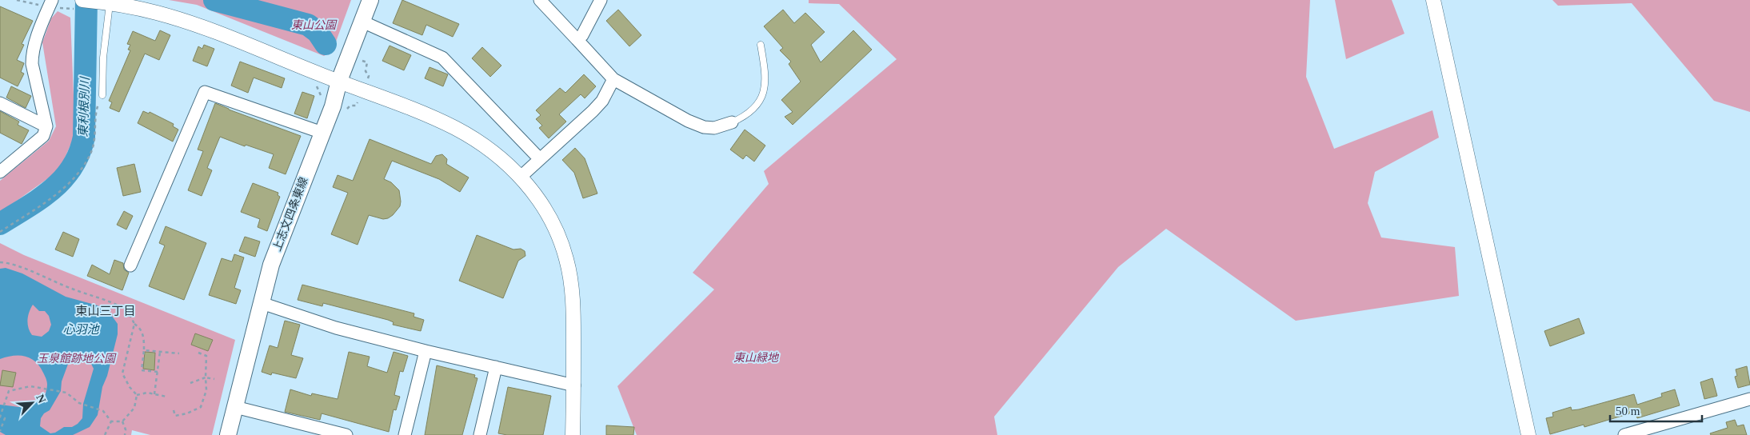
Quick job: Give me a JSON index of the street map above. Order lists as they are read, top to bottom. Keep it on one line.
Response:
{"streets":{"main road":["上志文四条東線"]},"districts":["東山三丁目"],"water":["東利根別川","心羽池"],"parks":["東山公園","東山緑地","玉泉館跡地公園"],"scale_bar":"50 m","north":"top right"}
